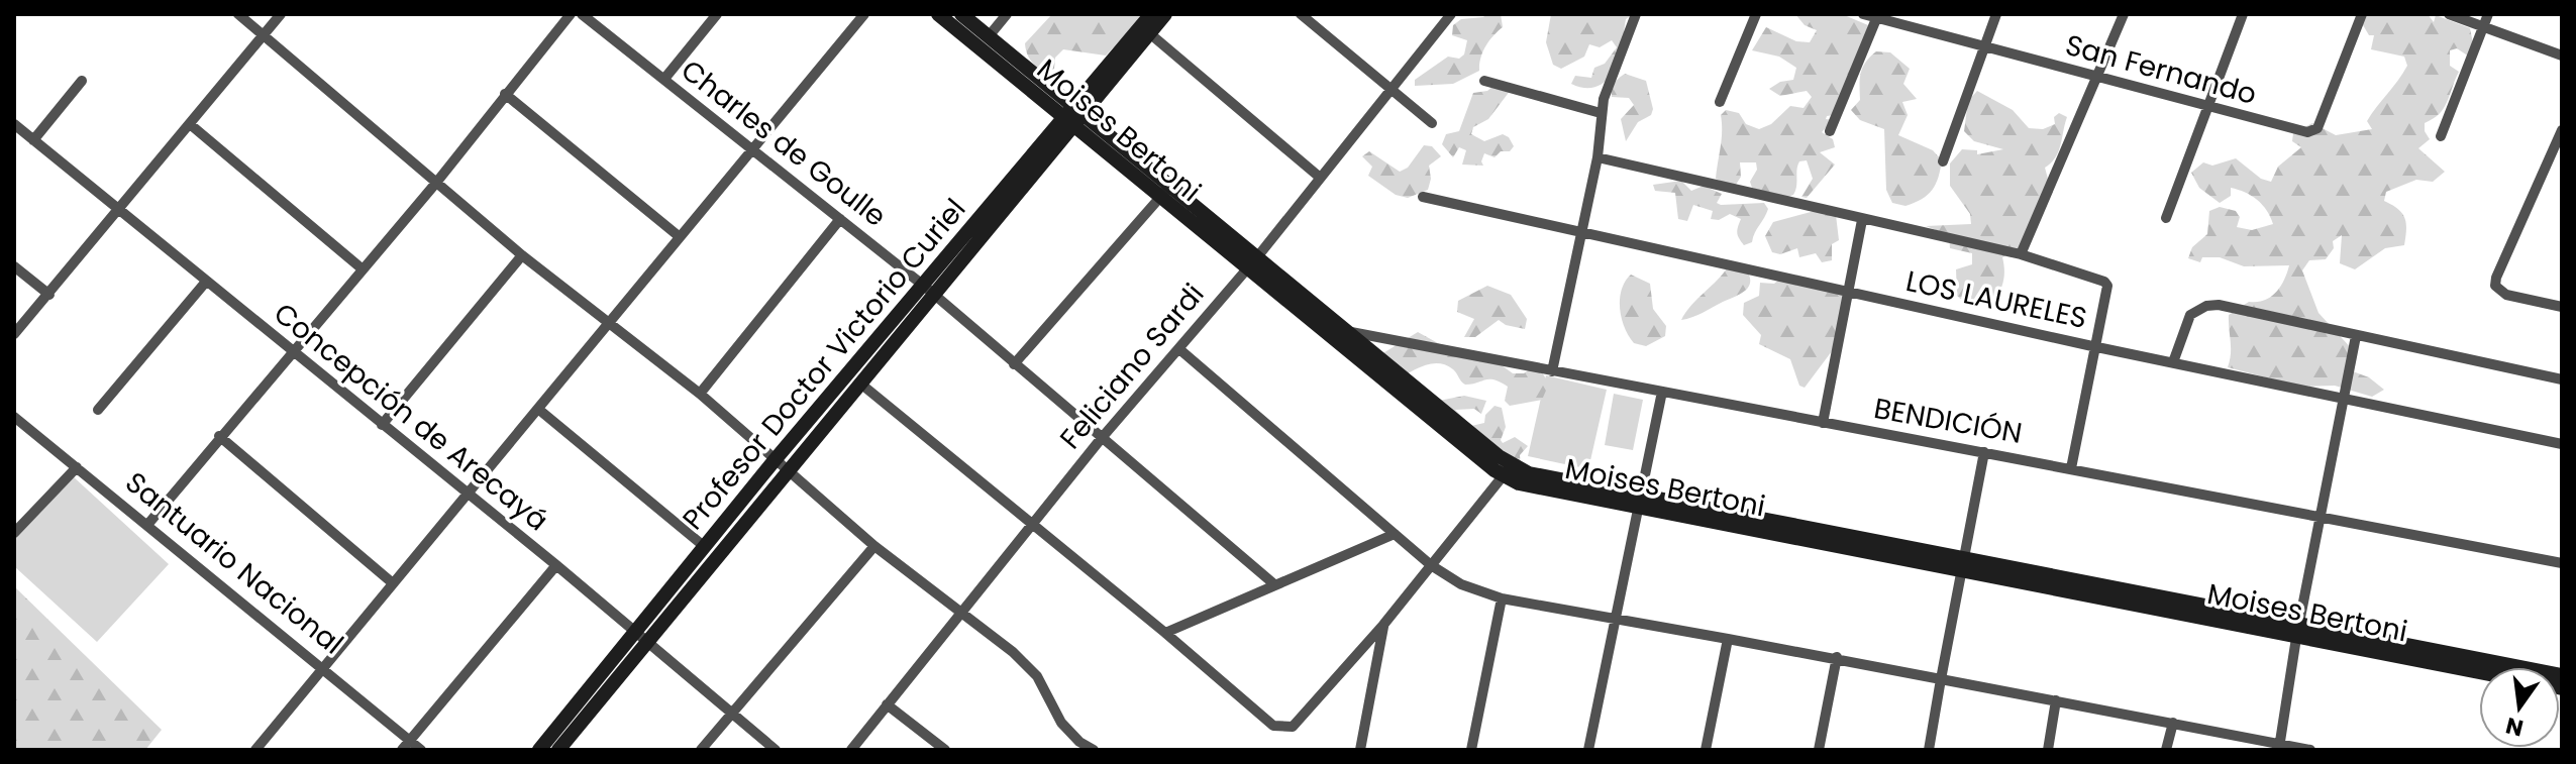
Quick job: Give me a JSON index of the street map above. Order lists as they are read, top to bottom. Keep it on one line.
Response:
{"streets":{"street":["San Fernando","Moises Bertoni","Charles de Goulle","LOS LAURELES","Profesor Doctor Victorio Curiel","Feliciano Sardi","Concepción de Arecayá","BENDICIÓN","Santuario Nacional"]},"crossings":[["Moises Bertoni","Profesor Doctor Victorio Curiel"],["Moises Bertoni","Feliciano Sardi"],["Moises Bertoni","BENDICIÓN"],["Charles de Goulle","Profesor Doctor Victorio Curiel"],["Charles de Goulle","Feliciano Sardi"],["Profesor Doctor Victorio Curiel","Concepción de Arecayá"]],"north":"bottom"}
